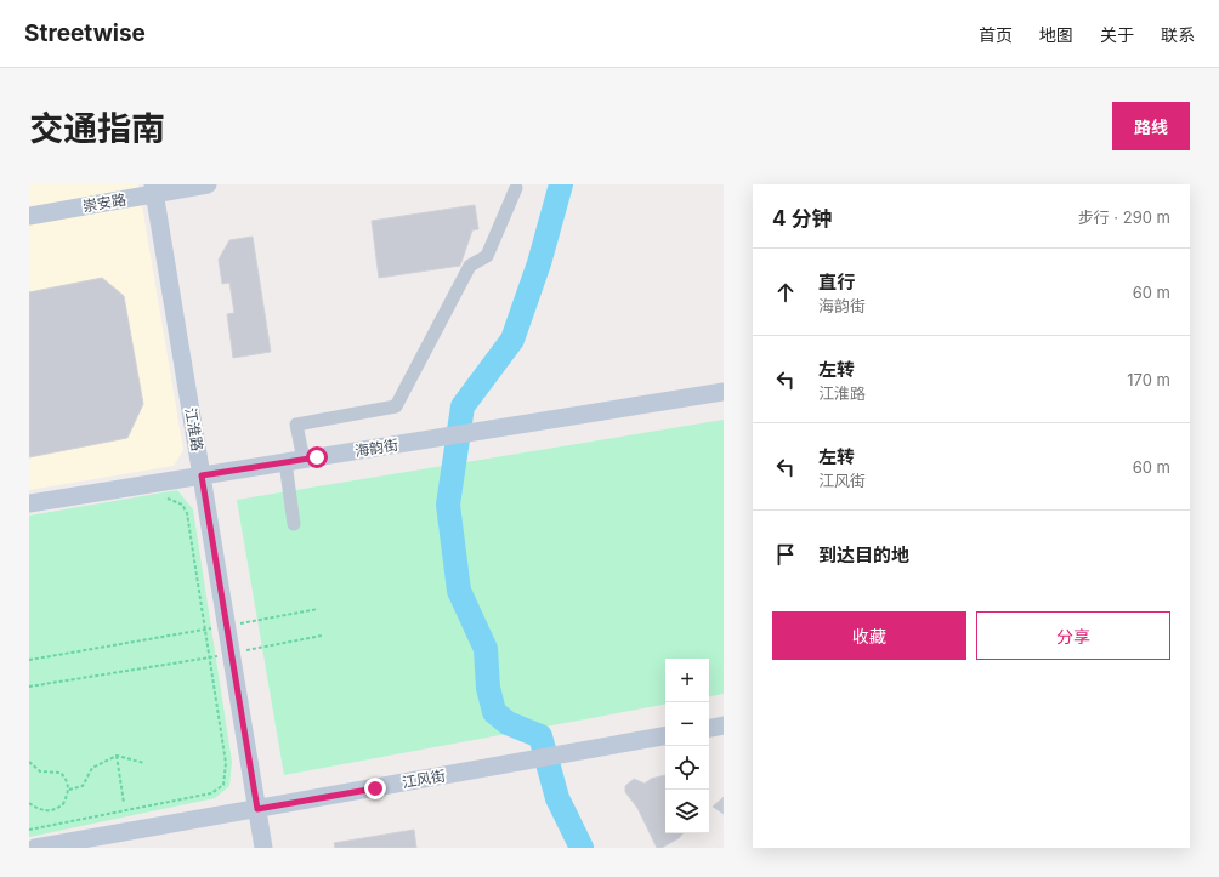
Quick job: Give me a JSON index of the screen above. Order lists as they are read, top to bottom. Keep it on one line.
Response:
{"streets":{"street":["崇安路","江淮路","海韵街","江风街"]},"crossings":[["崇安路","江淮路"],["江淮路","海韵街"],["江淮路","江风街"]],"page":{"header":"Streetwise","nav":["首页","地图","关于","联系"],"title":"交通指南","buttons":["路线",["收藏","分享"]],"heading":["4 分钟","步行 · 290 m"],"list":[["直行","海韵街","60 m"],["左转","江淮路","170 m"],["左转","江风街","60 m"],"到达目的地"],"map_buttons":["+","−"]}}
